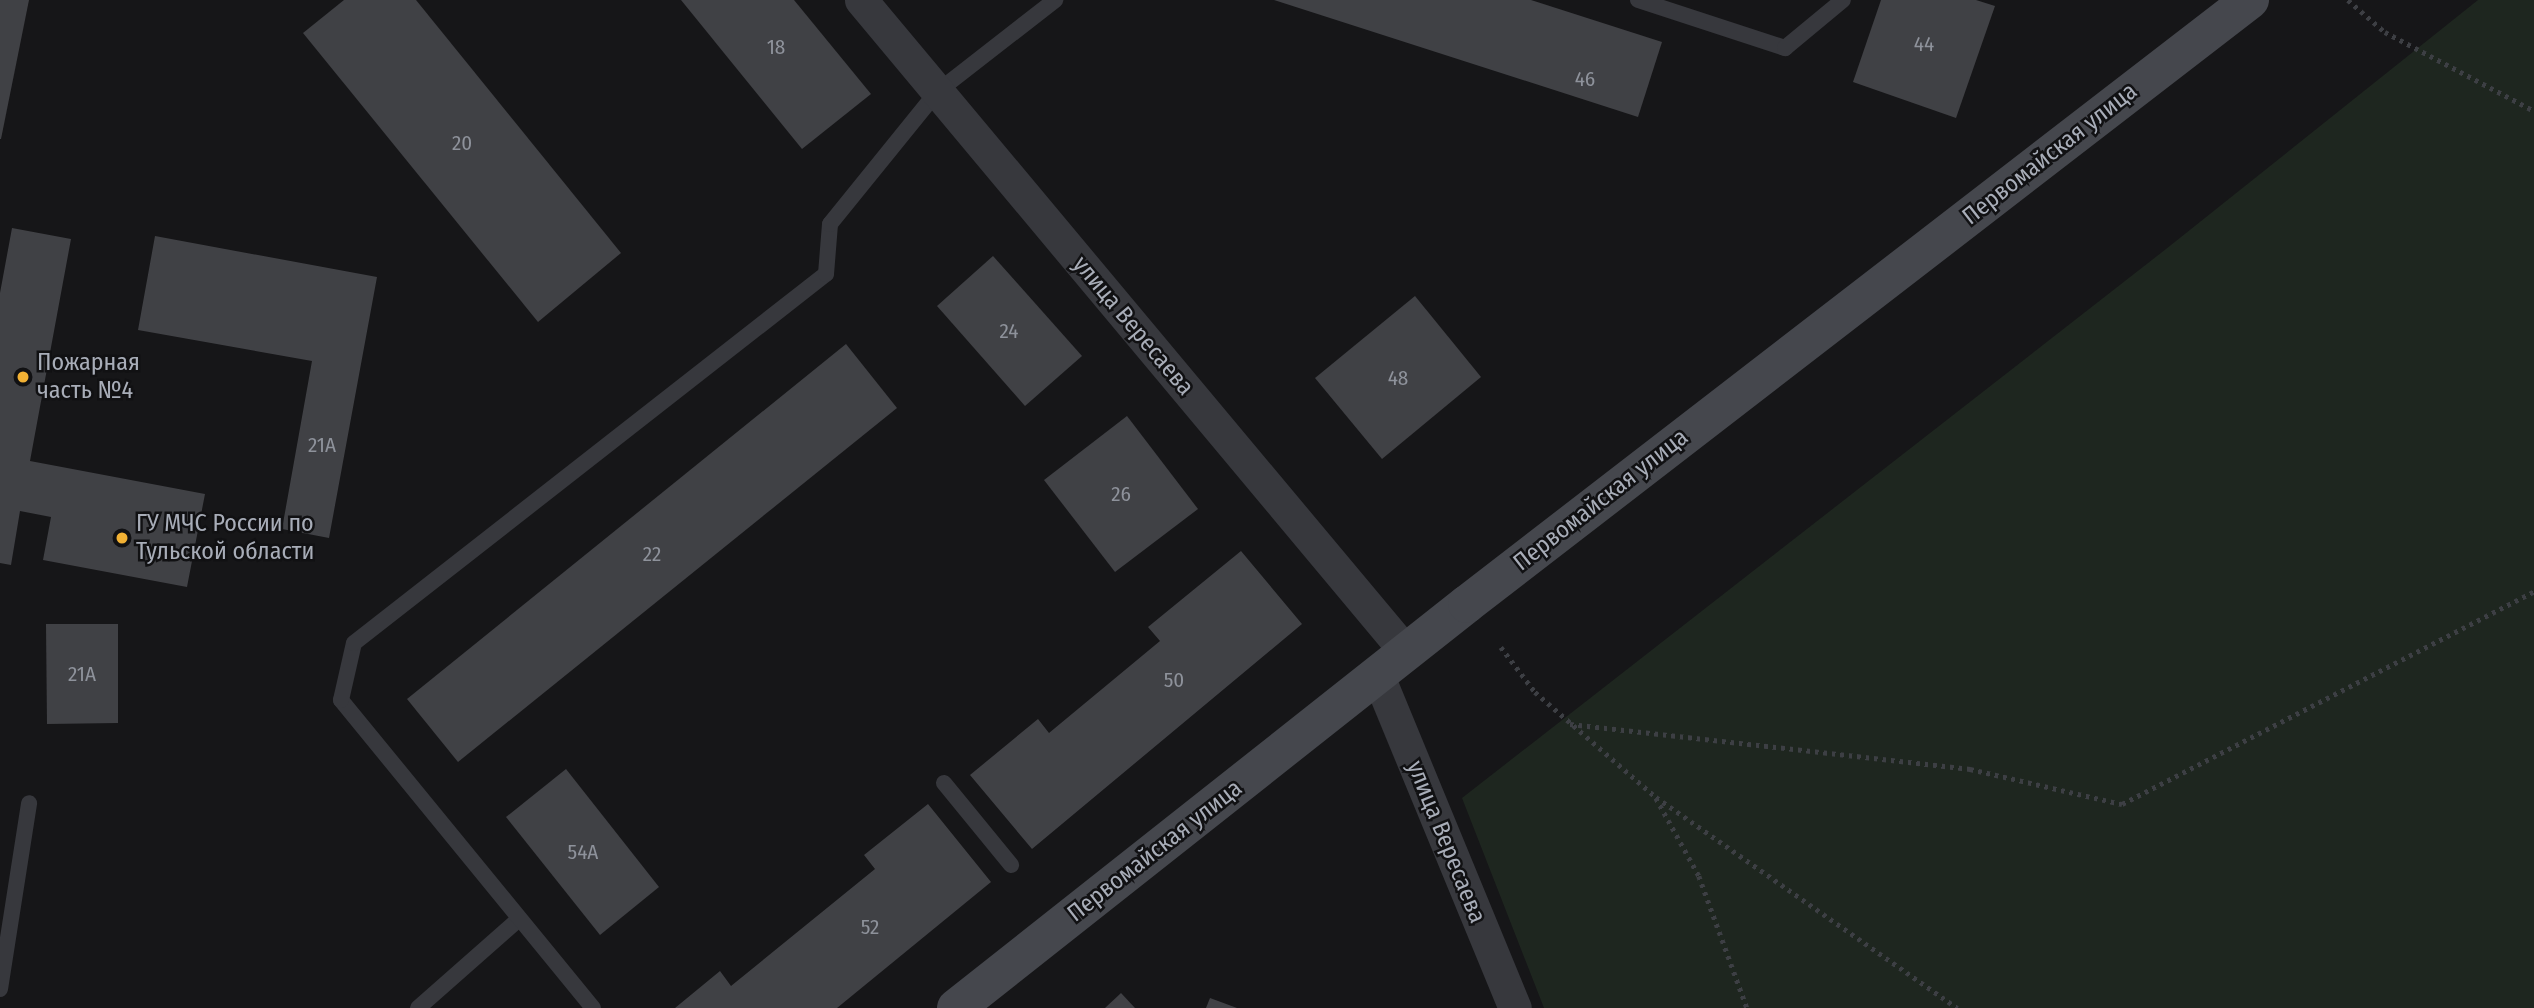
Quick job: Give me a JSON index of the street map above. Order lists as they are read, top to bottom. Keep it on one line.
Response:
{"streets":{"main road":["Первомайская улица"],"street":["улица Вересаева"]},"crossings":[["Первомайская улица","улица Вересаева"]],"places":["Пожарная часть №4","ГУ МЧС России по Тульской области"],"house_numbers":["44","18","46","20","24","48","21А","26","22","21А","50","54А","52"]}
